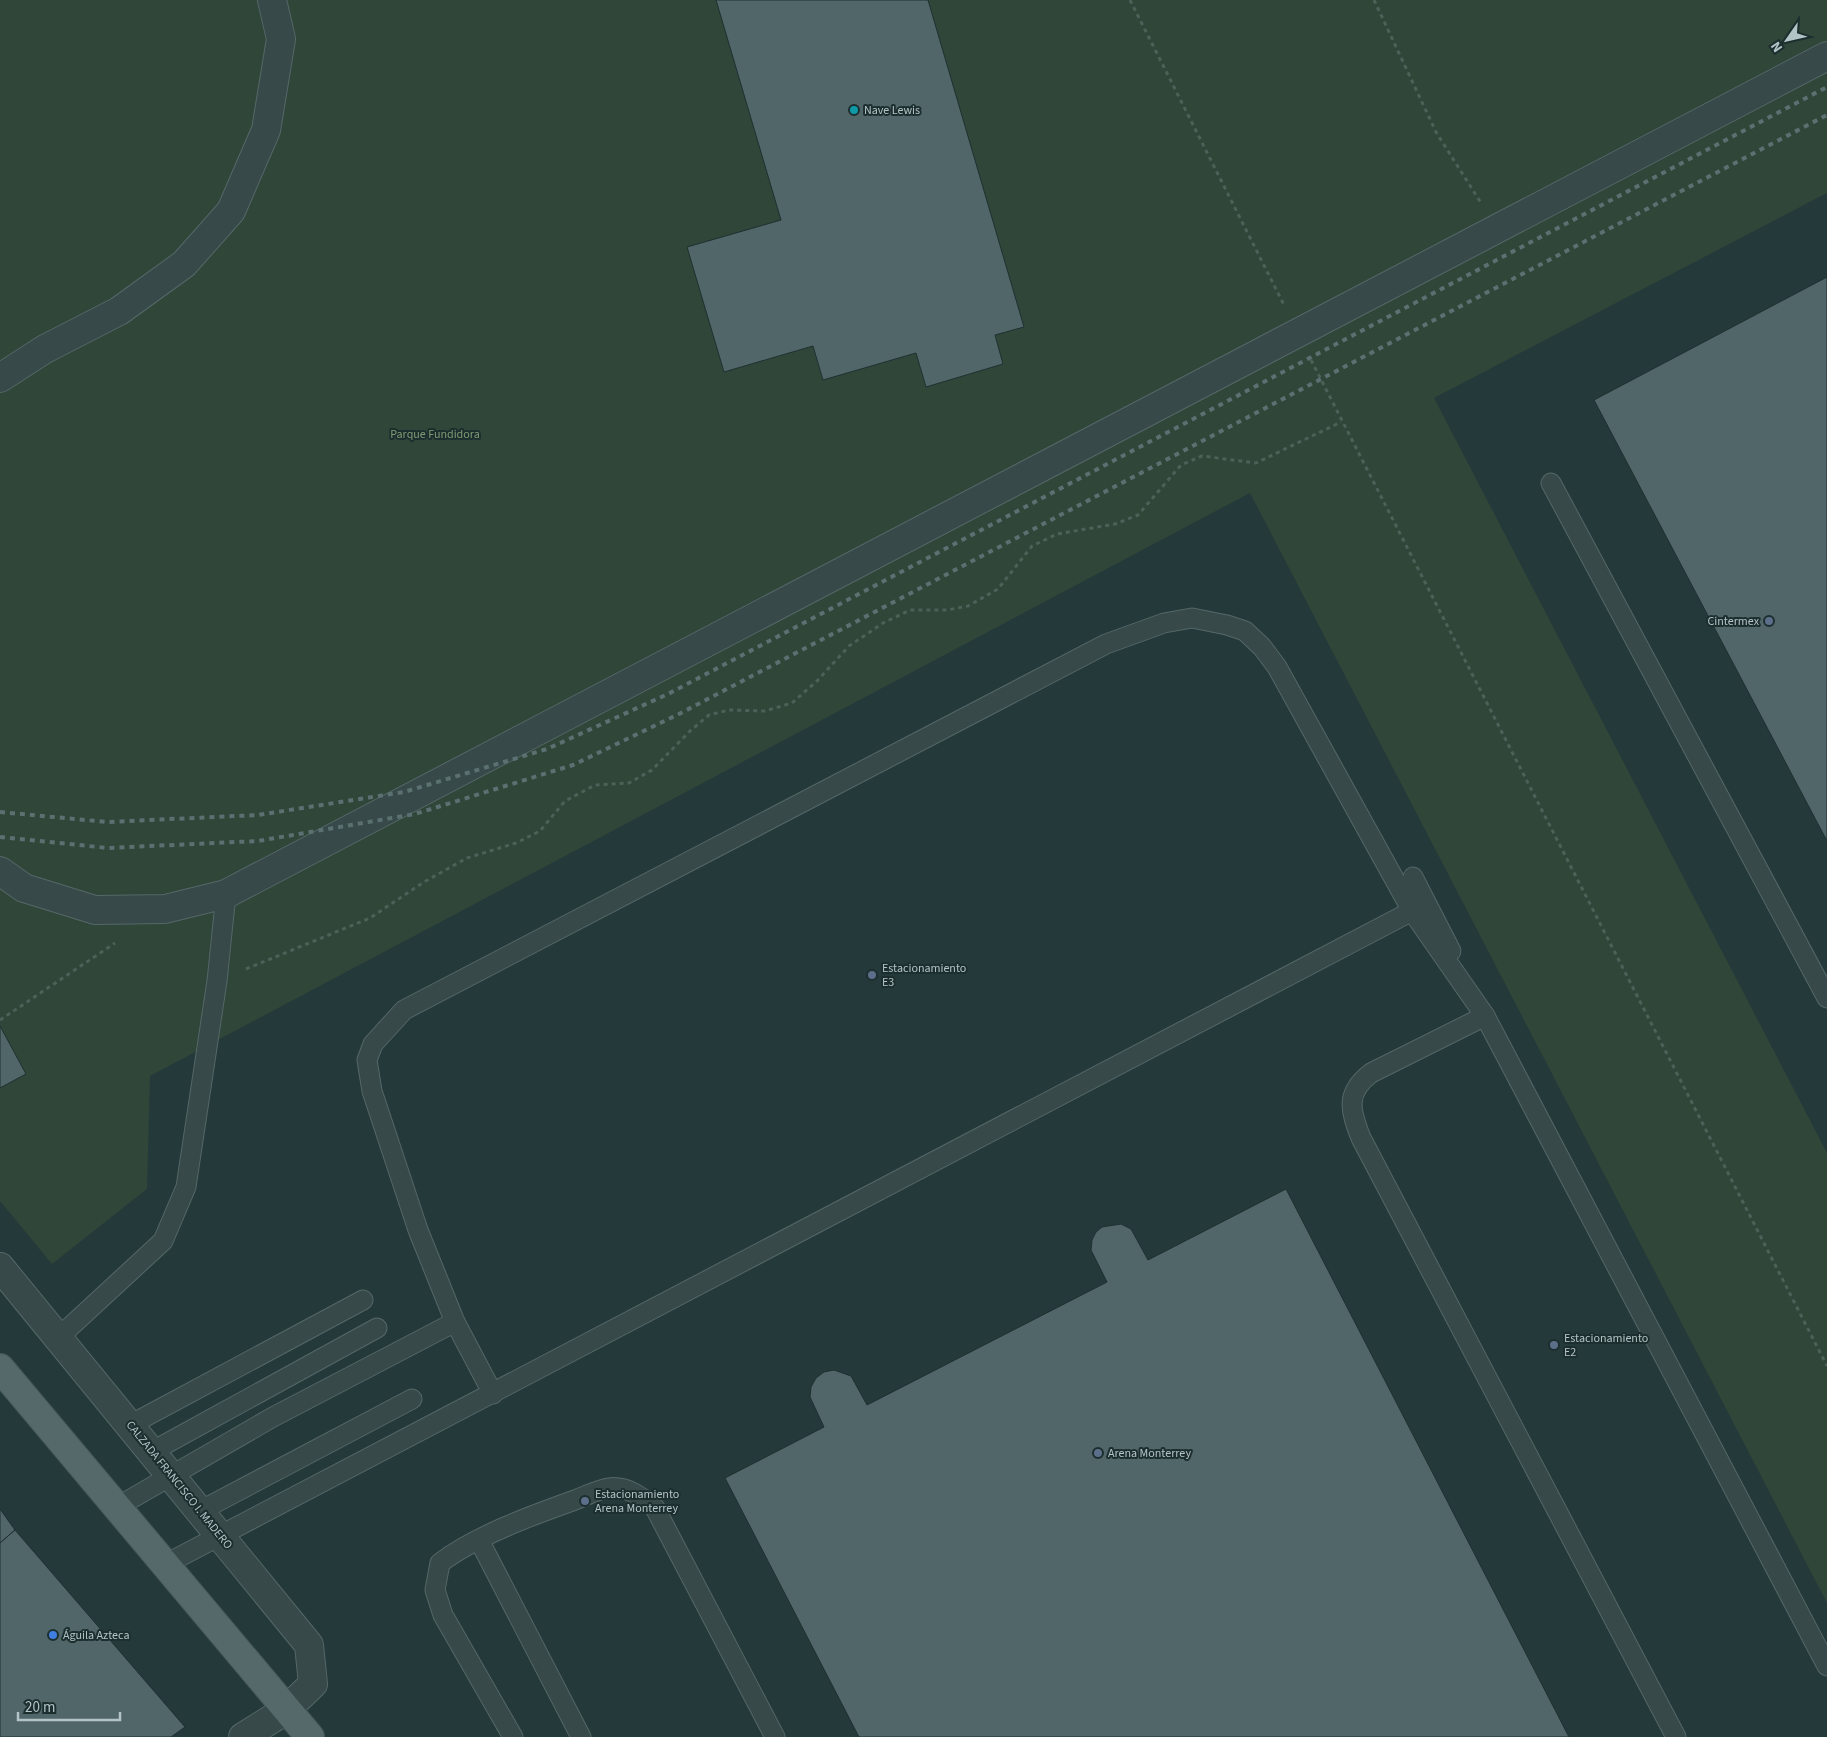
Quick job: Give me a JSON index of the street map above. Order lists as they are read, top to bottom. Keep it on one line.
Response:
{"streets":{"street":["CALZADA FRANCISCO I. MADERO"]},"parks":["Parque Fundidora"],"places":["Nave Lewis","Cintermex","Estacionamiento E3","Estacionamiento E2","Arena Monterrey","Estacionamiento Arena Monterrey","Águila Azteca"],"scale_bar":"20 m","north":"bottom left"}
